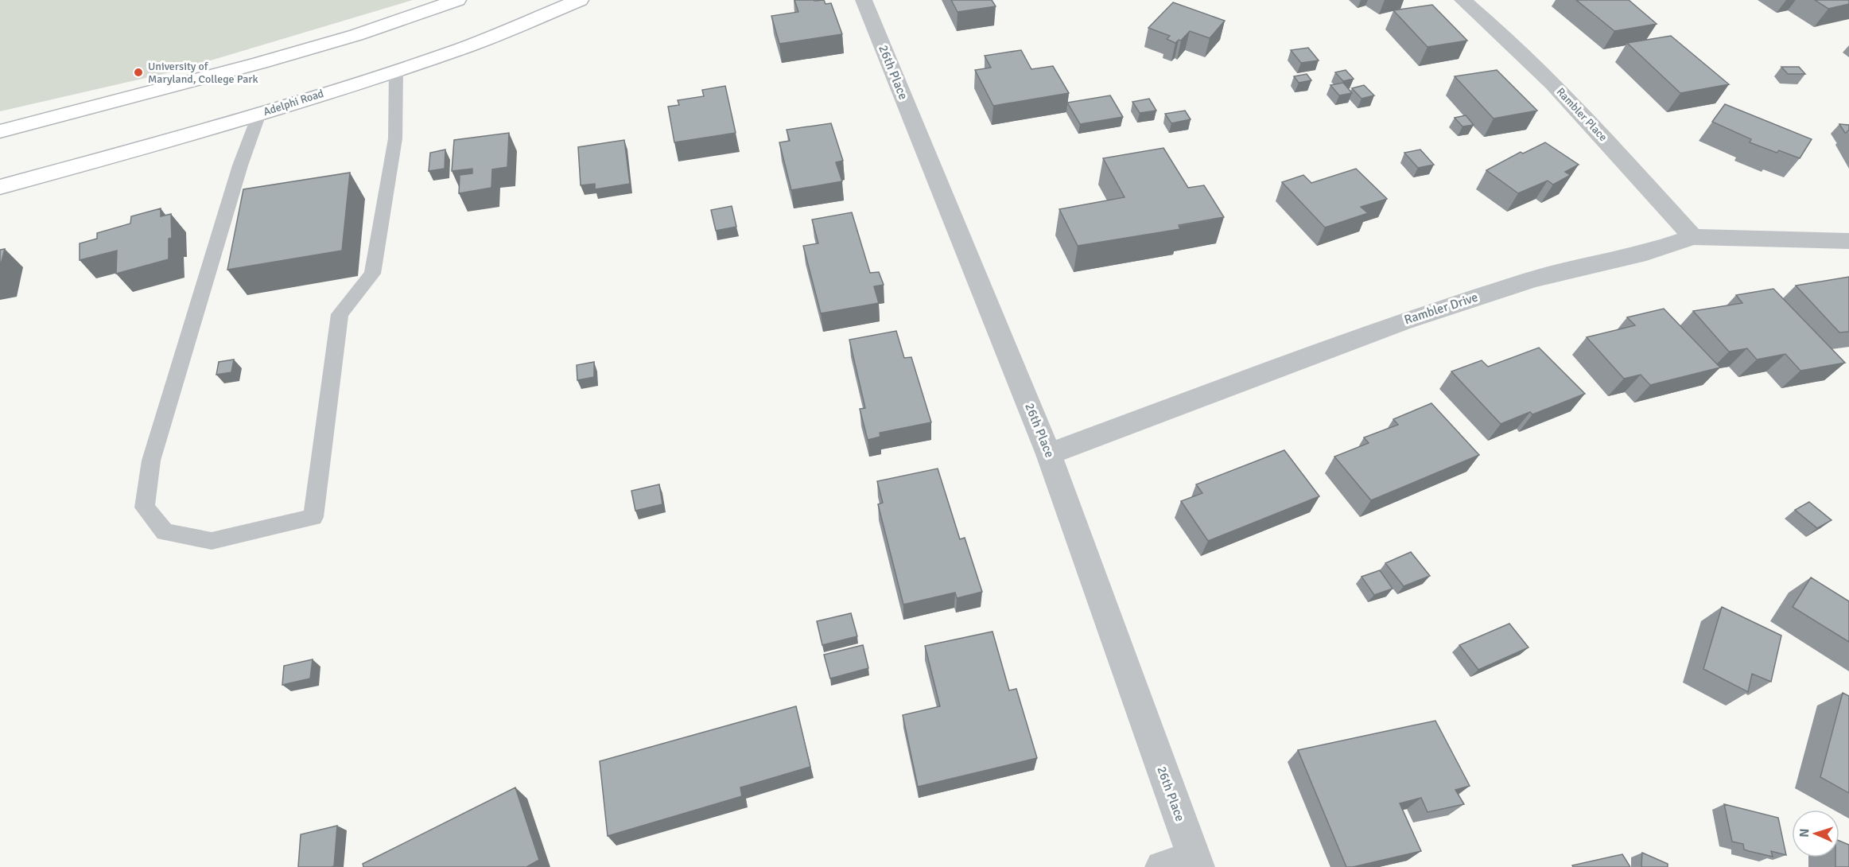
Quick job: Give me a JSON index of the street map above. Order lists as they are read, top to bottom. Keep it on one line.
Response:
{"streets":{"main road":["Adelphi Road"],"street":["26th Place","Rambler Place","Rambler Drive"]},"crossings":[["26th Place","Rambler Drive"],["Rambler Place","Rambler Drive"]],"places":["University of Maryland, College Park"],"north":"left"}
